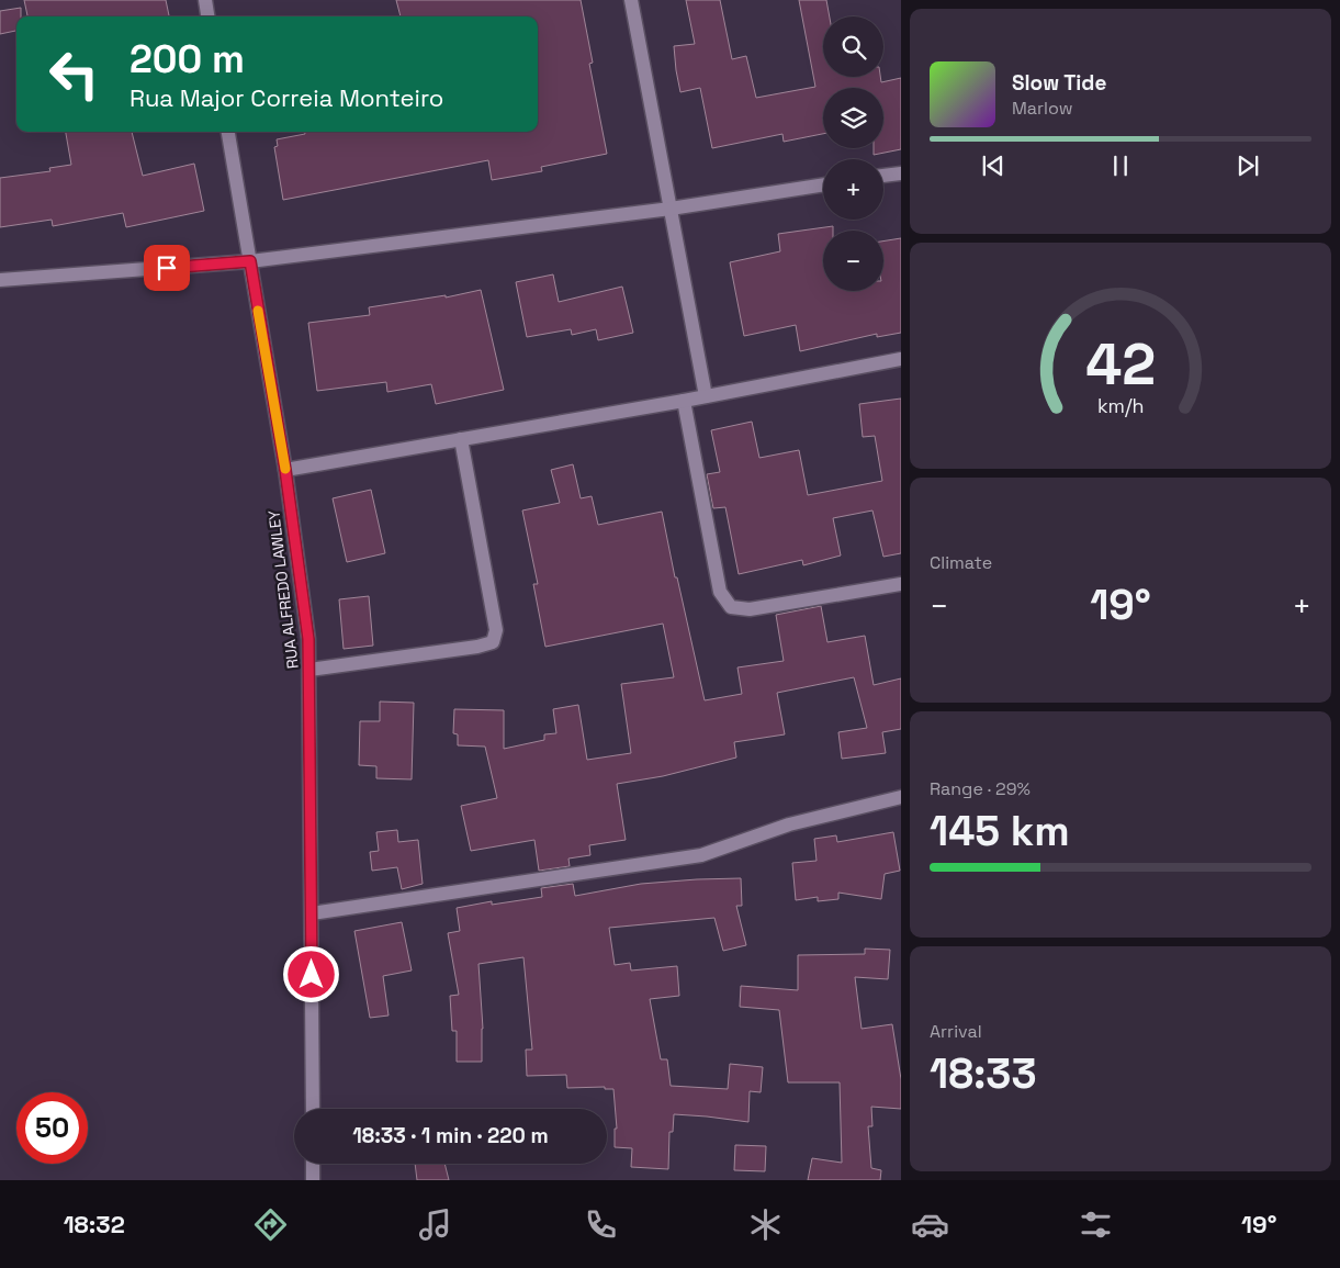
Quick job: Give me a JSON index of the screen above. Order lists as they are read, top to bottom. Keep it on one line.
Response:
{"streets":{"street":["RUA ALFREDO LAWLEY"]},"page":{"map_buttons":["+","−"],"turn":["200 m","Rua Major Correia Monteiro"],"song":["Slow Tide","Marlow"],"tile":["Climate",["Range · 29%","145 km"],["Arrival","18:33"]],"heat":["−","19°","+"],"limit":"50","trip":"18:33 · 1 min · 220 m","tabs":["18:32","19°"],"gauge":["42","km/h"]}}
